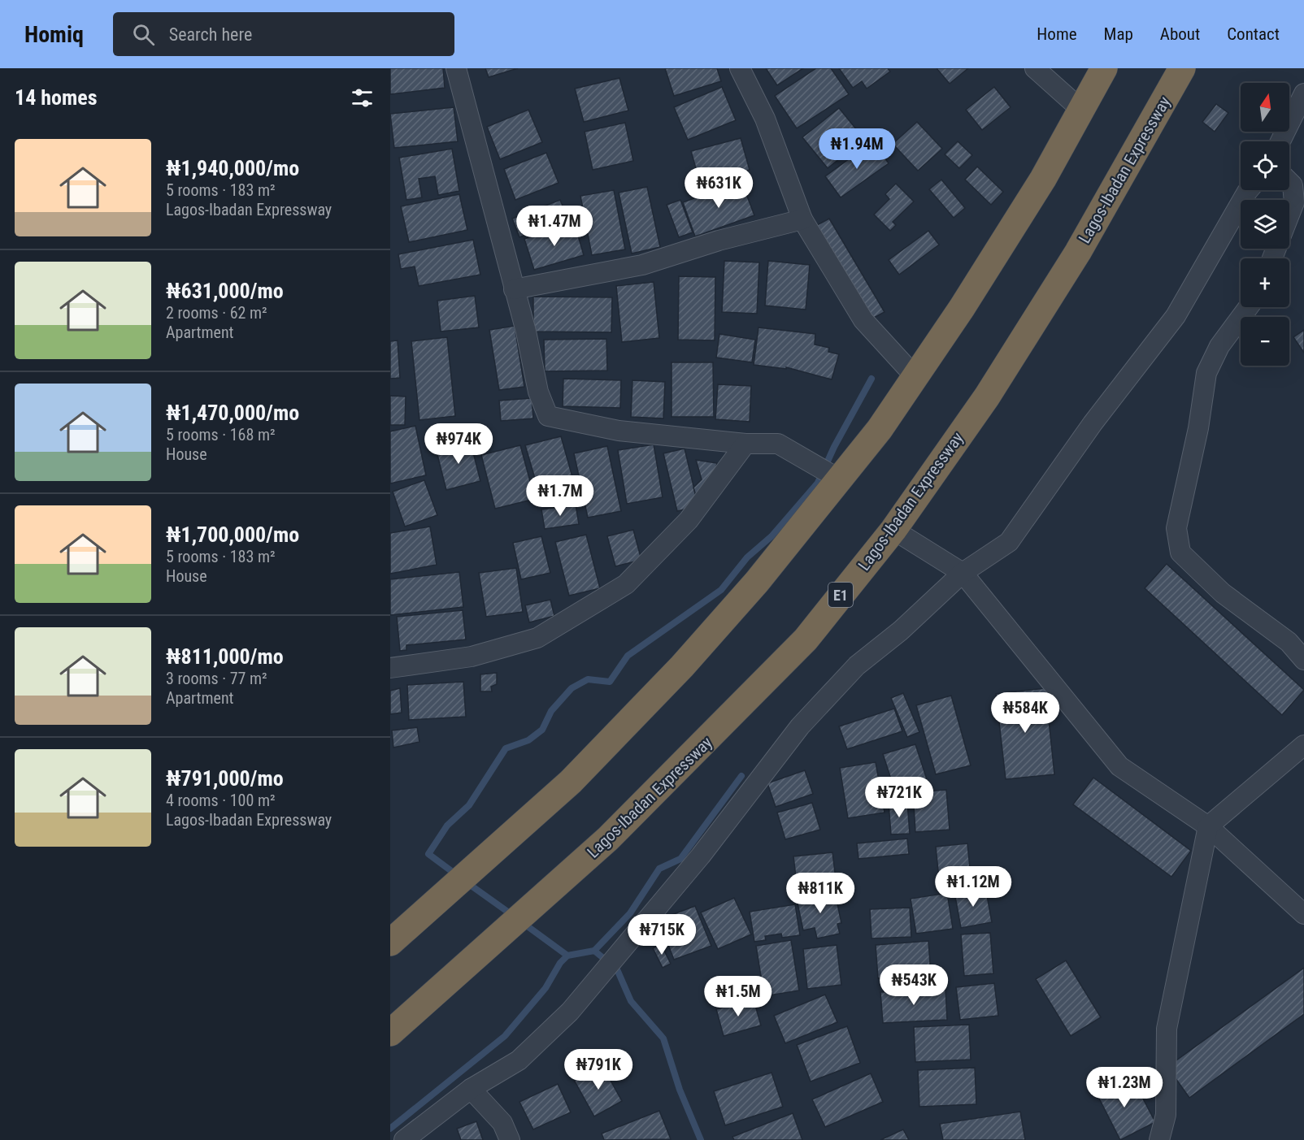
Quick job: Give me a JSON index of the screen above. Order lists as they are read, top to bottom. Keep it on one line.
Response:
{"streets":{"highway":["Lagos-Ibadan Expressway","E1"]},"north":"top","page":{"header":"Homiq","search":"Search here","nav":["Home","Map","About","Contact"],"heading":"14 homes","map_buttons":["+","−"],"list":[{"name":"₦1,940,000/mo","note":"5 rooms · 183 m² · Lagos-Ibadan Expressway"},{"name":"₦631,000/mo","note":"2 rooms · 62 m² · Apartment"},{"name":"₦1,470,000/mo","note":"5 rooms · 168 m² · House"},{"name":"₦1,700,000/mo","note":"5 rooms · 183 m² · House"},{"name":"₦811,000/mo","note":"3 rooms · 77 m² · Apartment"},{"name":"₦791,000/mo","note":"4 rooms · 100 m² · Lagos-Ibadan Expressway"}],"price":["₦1.94M","₦631K","₦1.47M","₦974K","₦1.7M","₦584K","₦721K","₦1.12M","₦811K","₦715K","₦543K","₦1.5M","₦791K","₦1.23M"]}}
